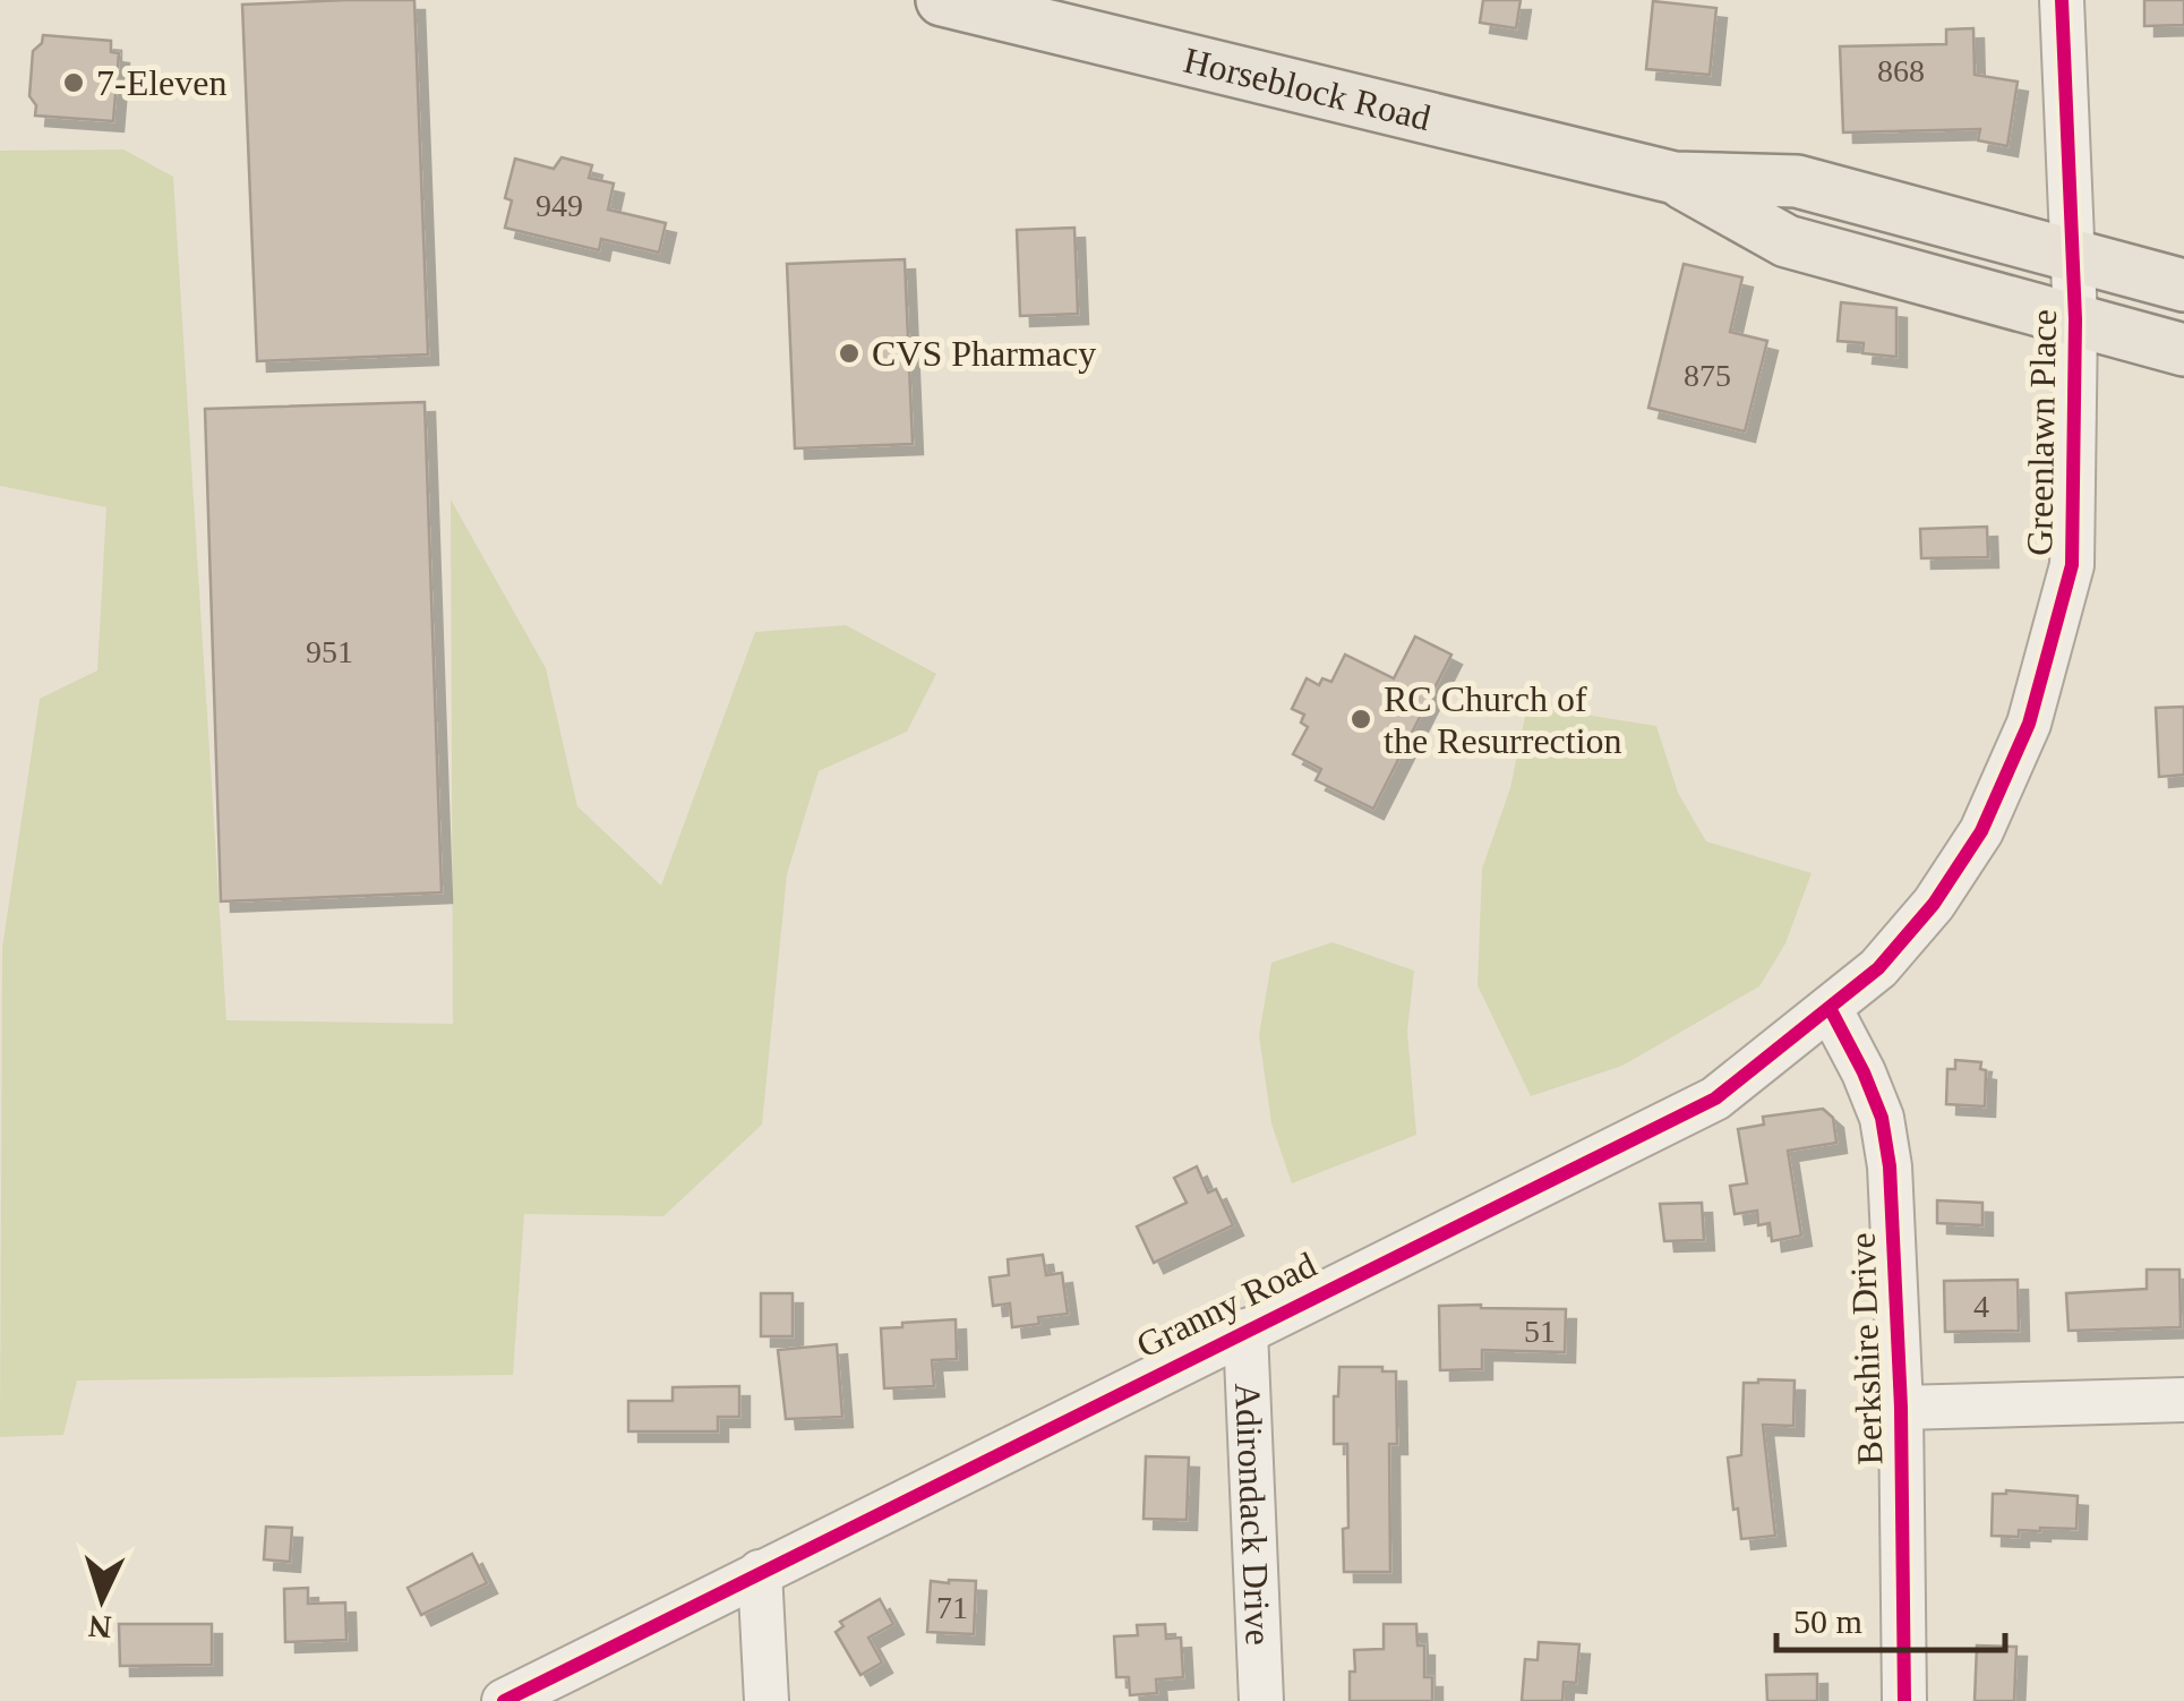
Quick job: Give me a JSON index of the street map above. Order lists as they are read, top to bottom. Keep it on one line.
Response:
{"streets":{"main road":["Horseblock Road"],"street":["Greenlawn Place","Granny Road","Berkshire Drive","Adirondack Drive"]},"crossings":[["Horseblock Road","Greenlawn Place"],["Greenlawn Place","Granny Road"],["Granny Road","Berkshire Drive"],["Granny Road","Adirondack Drive"]],"places":["7-Eleven","CVS Pharmacy","RC Church of the Resurrection"],"house_numbers":["868","949","875","951","4","51","71"],"scale_bar":"50 m","north":"bottom"}
